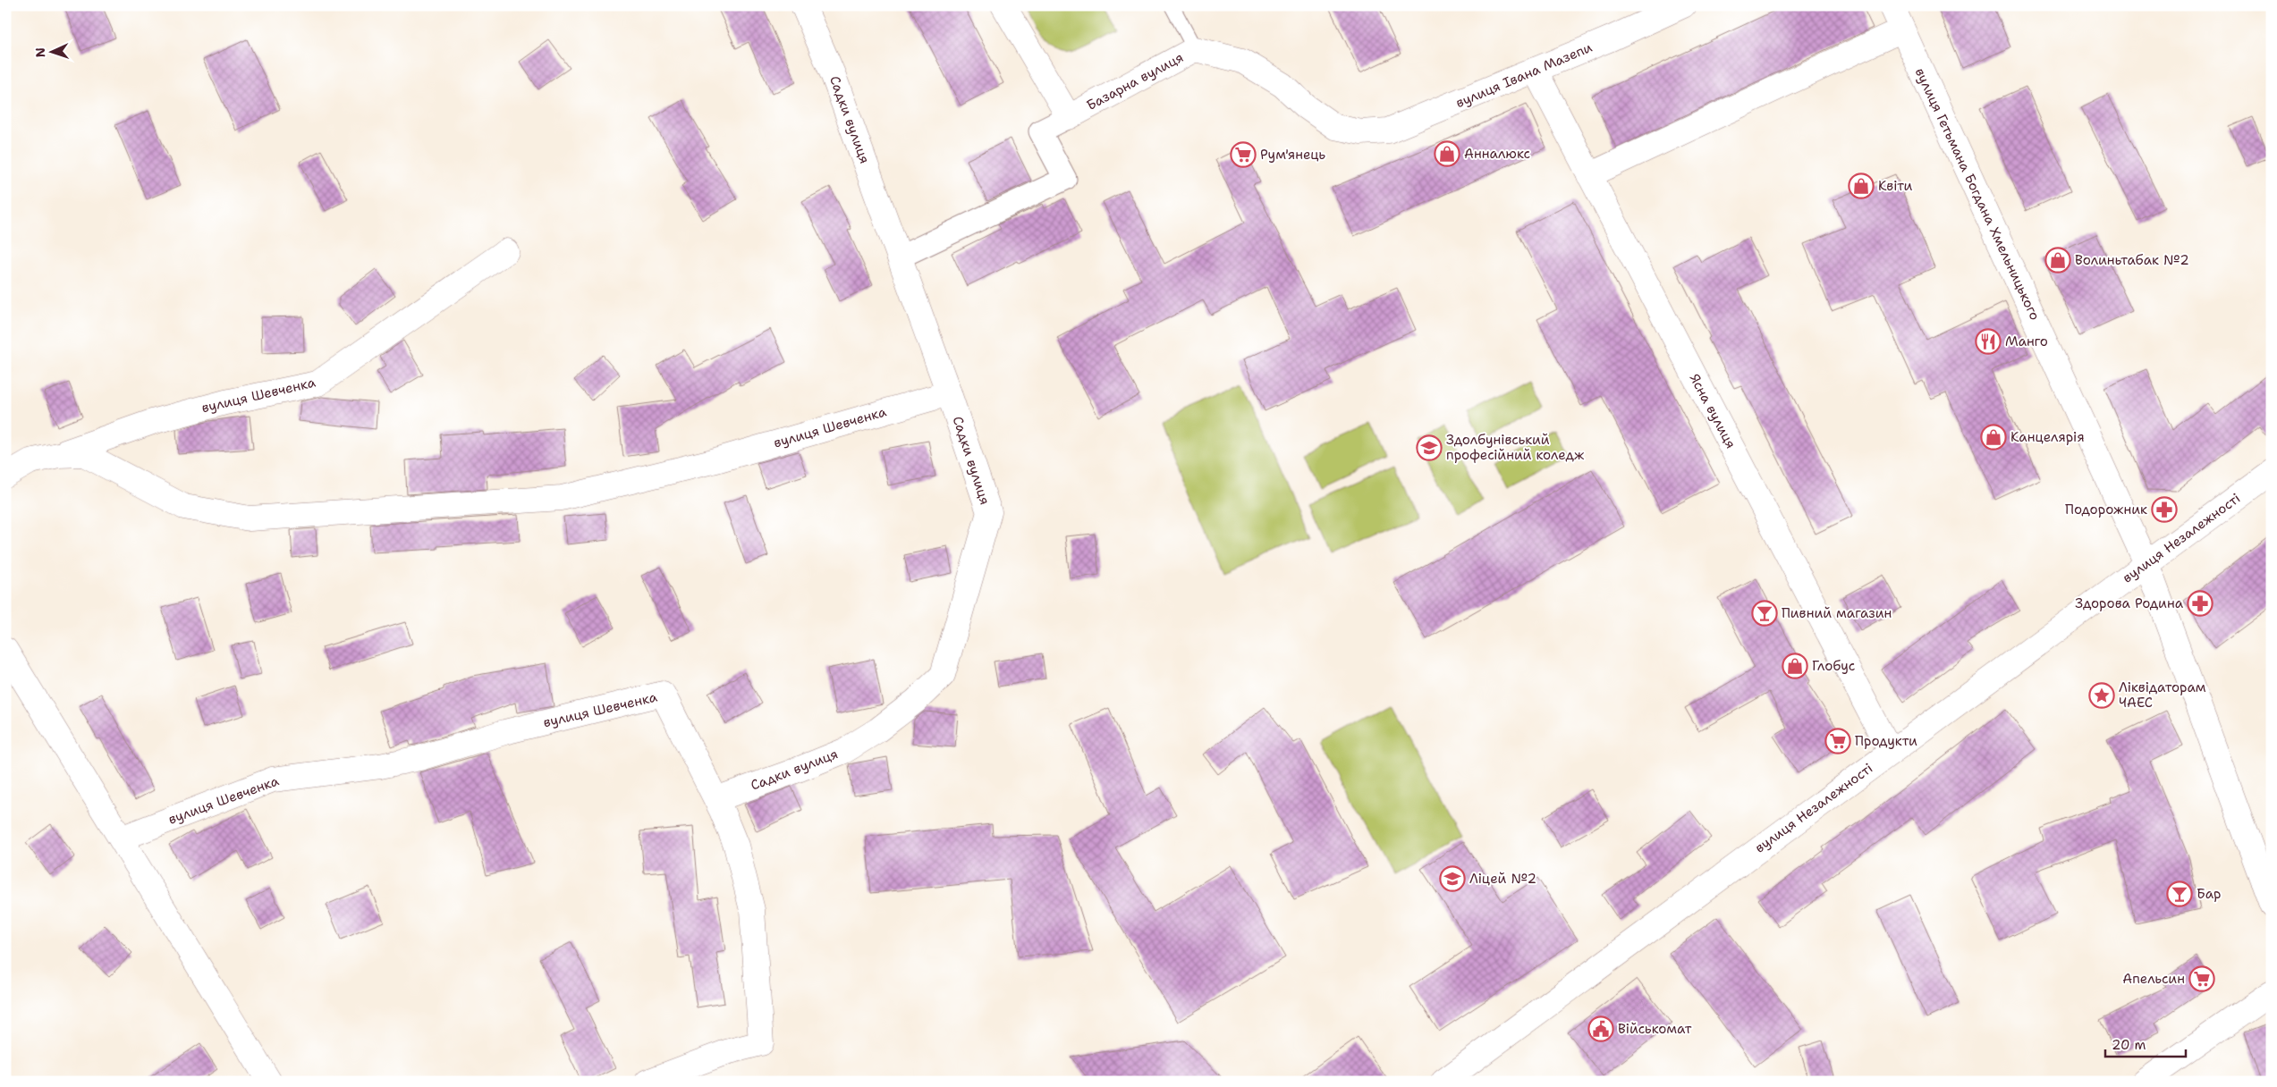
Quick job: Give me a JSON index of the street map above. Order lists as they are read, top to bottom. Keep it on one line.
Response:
{"streets":{"street":["вулиця Івана Мазепи","Базарна вулиця","Садки вулиця","вулиця Гетьмана Богдана Хмельницького","вулиця Шевченка","Ясна вулиця","вулиця Незалежності"]},"crossings":[["вулиця Івана Мазепи","Базарна вулиця"],["вулиця Івана Мазепи","Ясна вулиця"],["Садки вулиця","вулиця Шевченка"],["вулиця Гетьмана Богдана Хмельницького","вулиця Незалежності"],["Ясна вулиця","вулиця Незалежності"]],"places":{"shop":["Анналюкс","Квіти","Волиньтабак №2","Канцелярiя","Глобус"],"supermarket":["Рум'янець","Продукти","Апельсин"],"restaurant":["Манго"],"school or university":["Здолбунівський професійний коледж","Ліцей №2"],"pharmacy":["Подорожник","Здорова Родина"],"bar":["Пивний магазин","Бар"],"place":["Ліквідаторам ЧАЕС"],"public building":["Вiйськомат"]},"scale_bar":"20 m","north":"left"}
